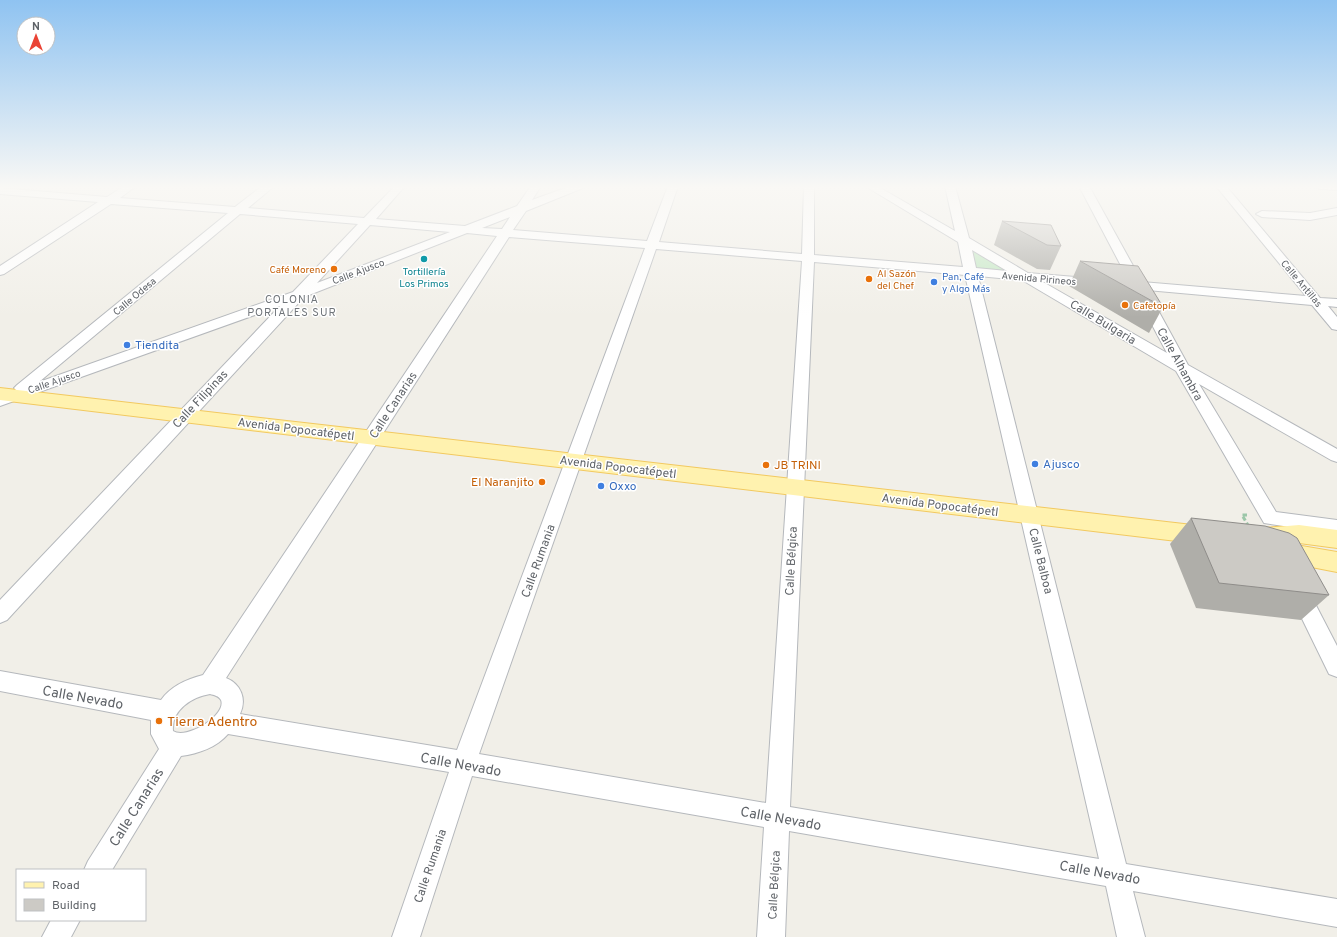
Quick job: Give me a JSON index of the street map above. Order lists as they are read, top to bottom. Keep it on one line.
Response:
{"streets":{"main road":["Avenida Popocatépetl"],"street":["Calle Ajusco","Avenida Pirineos","Calle Antillas","Calle Odesa","Calle Bulgaria","Calle Alhambra","Calle Filipinas","Calle Canarias","Calle Rumania","Calle Bélgica","Calle Balboa","Calle Nevado"]},"crossings":[["Calle Ajusco","Avenida Pirineos"],["Calle Ajusco","Calle Odesa"],["Calle Ajusco","Calle Filipinas"],["Calle Ajusco","Avenida Popocatépetl"],["Avenida Pirineos","Calle Antillas"],["Avenida Pirineos","Calle Bulgaria"],["Avenida Pirineos","Calle Alhambra"],["Avenida Pirineos","Calle Canarias"],["Avenida Pirineos","Calle Rumania"],["Avenida Pirineos","Calle Bélgica"],["Avenida Pirineos","Calle Balboa"],["Calle Odesa","Avenida Popocatépetl"],["Calle Bulgaria","Calle Alhambra"],["Calle Bulgaria","Calle Balboa"],["Calle Alhambra","Avenida Popocatépetl"],["Calle Filipinas","Avenida Popocatépetl"],["Calle Canarias","Avenida Popocatépetl"],["Calle Canarias","Calle Nevado"],["Avenida Popocatépetl","Calle Rumania"],["Avenida Popocatépetl","Calle Bélgica"],["Avenida Popocatépetl","Calle Balboa"],["Calle Rumania","Calle Nevado"],["Calle Bélgica","Calle Nevado"],["Calle Balboa","Calle Nevado"]],"districts":["COLONIA PORTALES SUR"],"places":["Tortillería Los Primos","Café Moreno","Al Sazón del Chef","Pan, Café y Algo Más","Cafetopía","Tiendita","Ajusco","JB TRINI","El Naranjito","Oxxo","Tierra Adentro"],"legend":["Road","Building"],"north":"top"}
